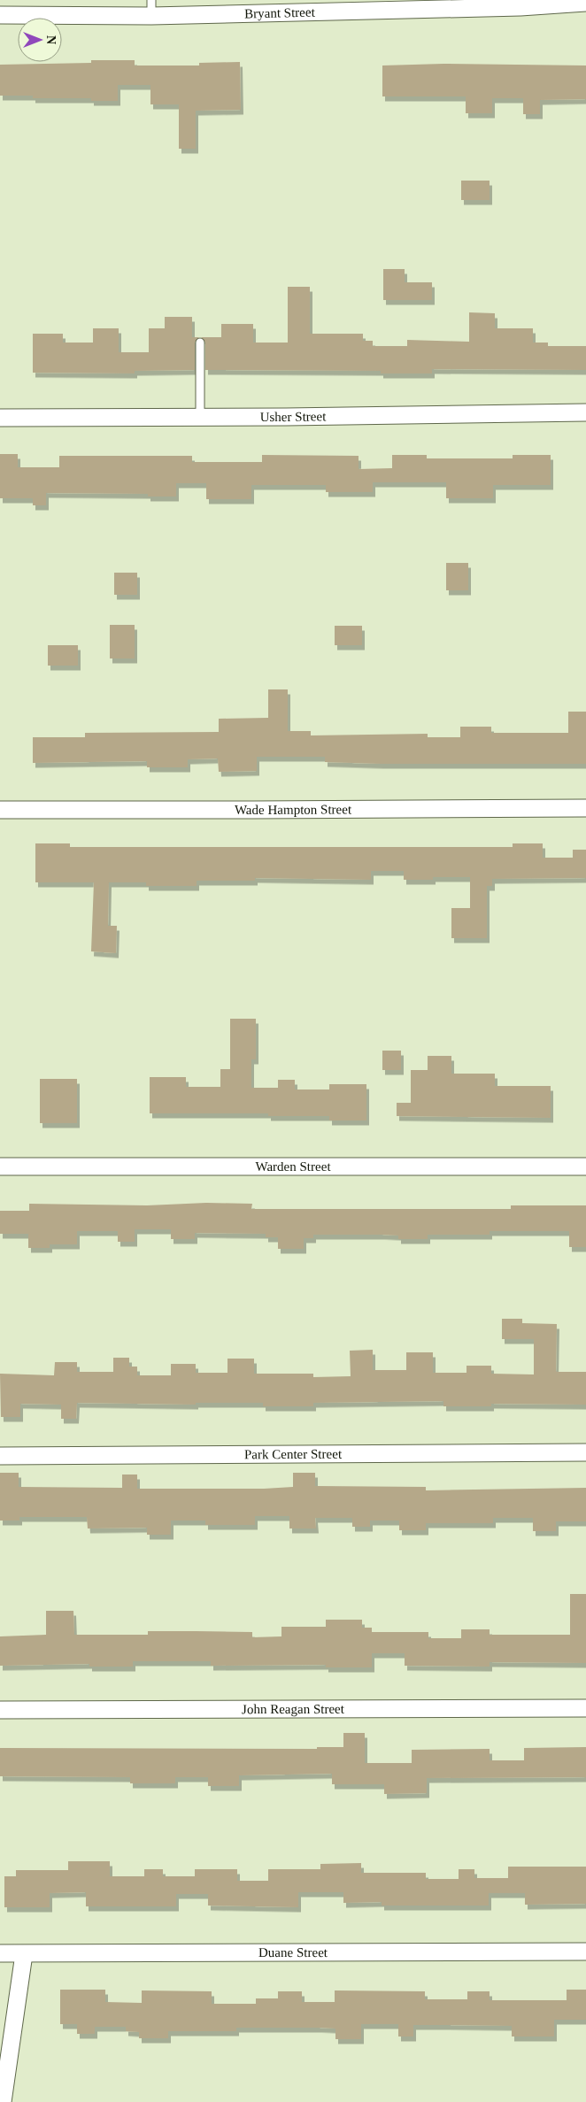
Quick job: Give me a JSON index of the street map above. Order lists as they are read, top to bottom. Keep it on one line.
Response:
{"streets":{"street":["Bryant Street","Usher Street","Wade Hampton Street","Warden Street","Park Center Street","John Reagan Street","Duane Street"]},"north":"right"}
